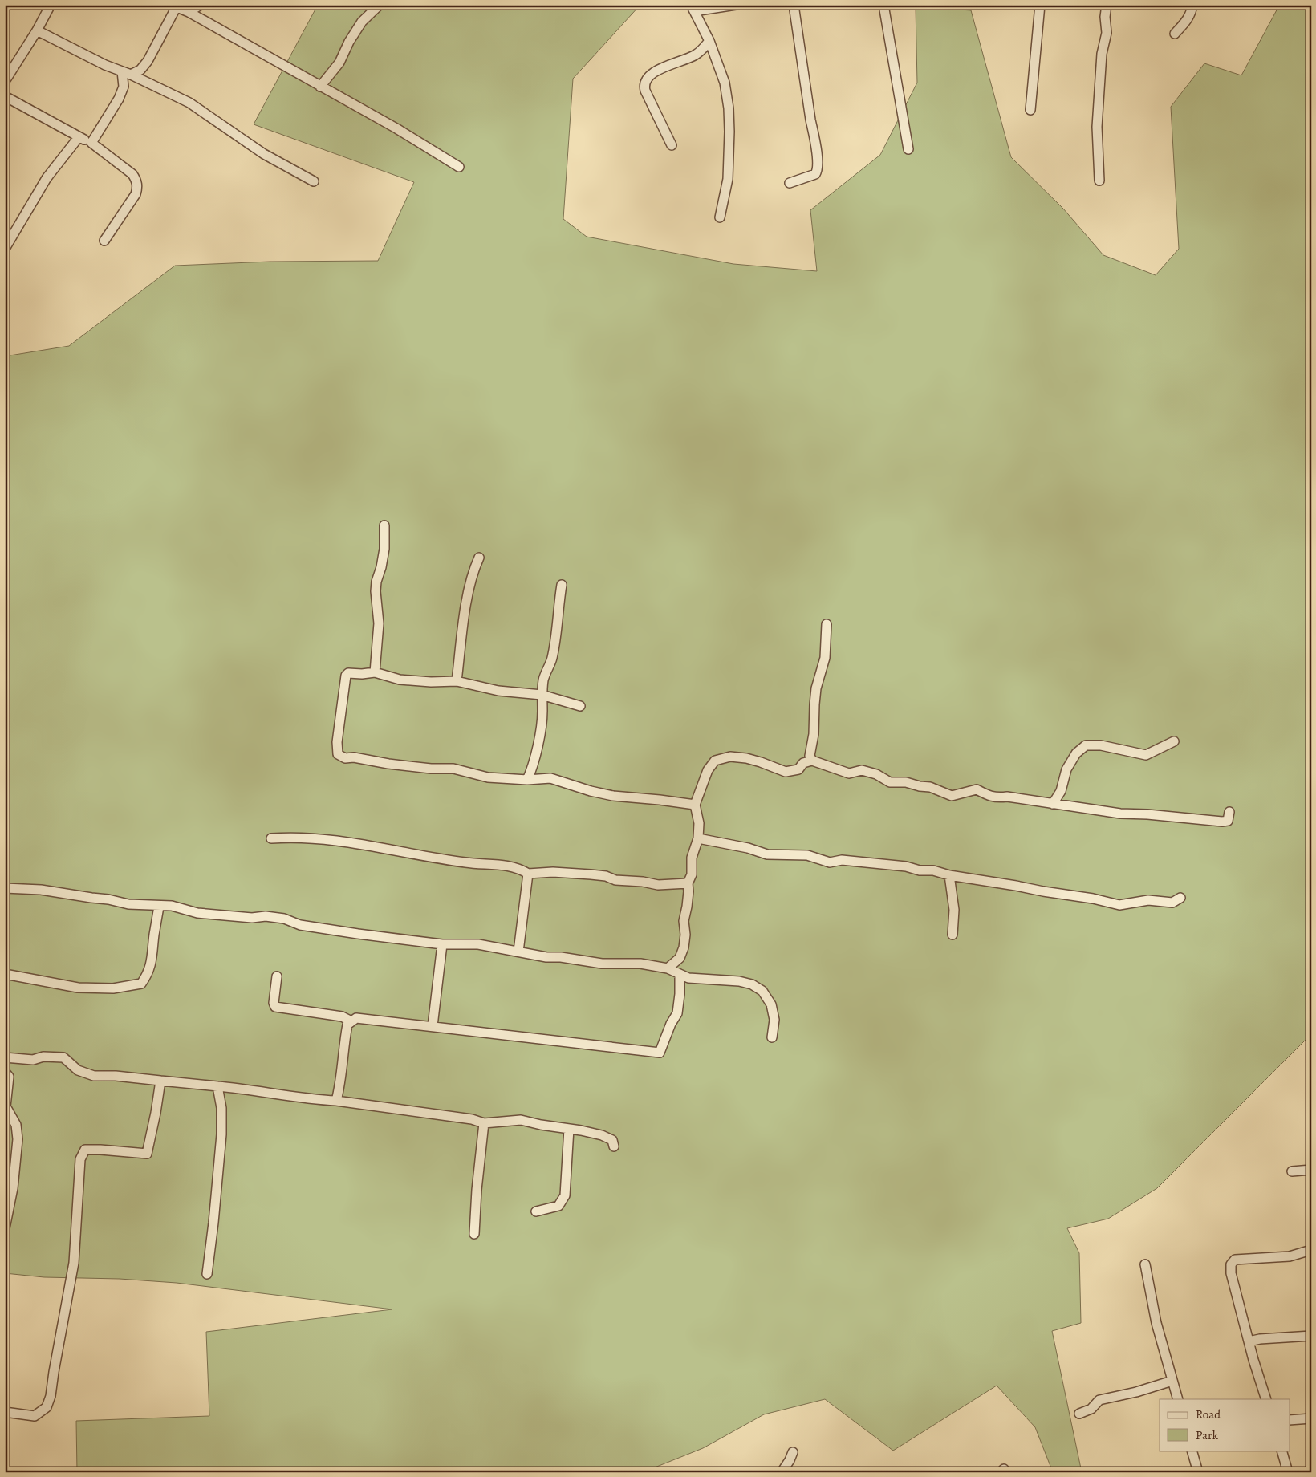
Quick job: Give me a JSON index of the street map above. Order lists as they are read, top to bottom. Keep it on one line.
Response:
{"legend":["Road","Park"]}
